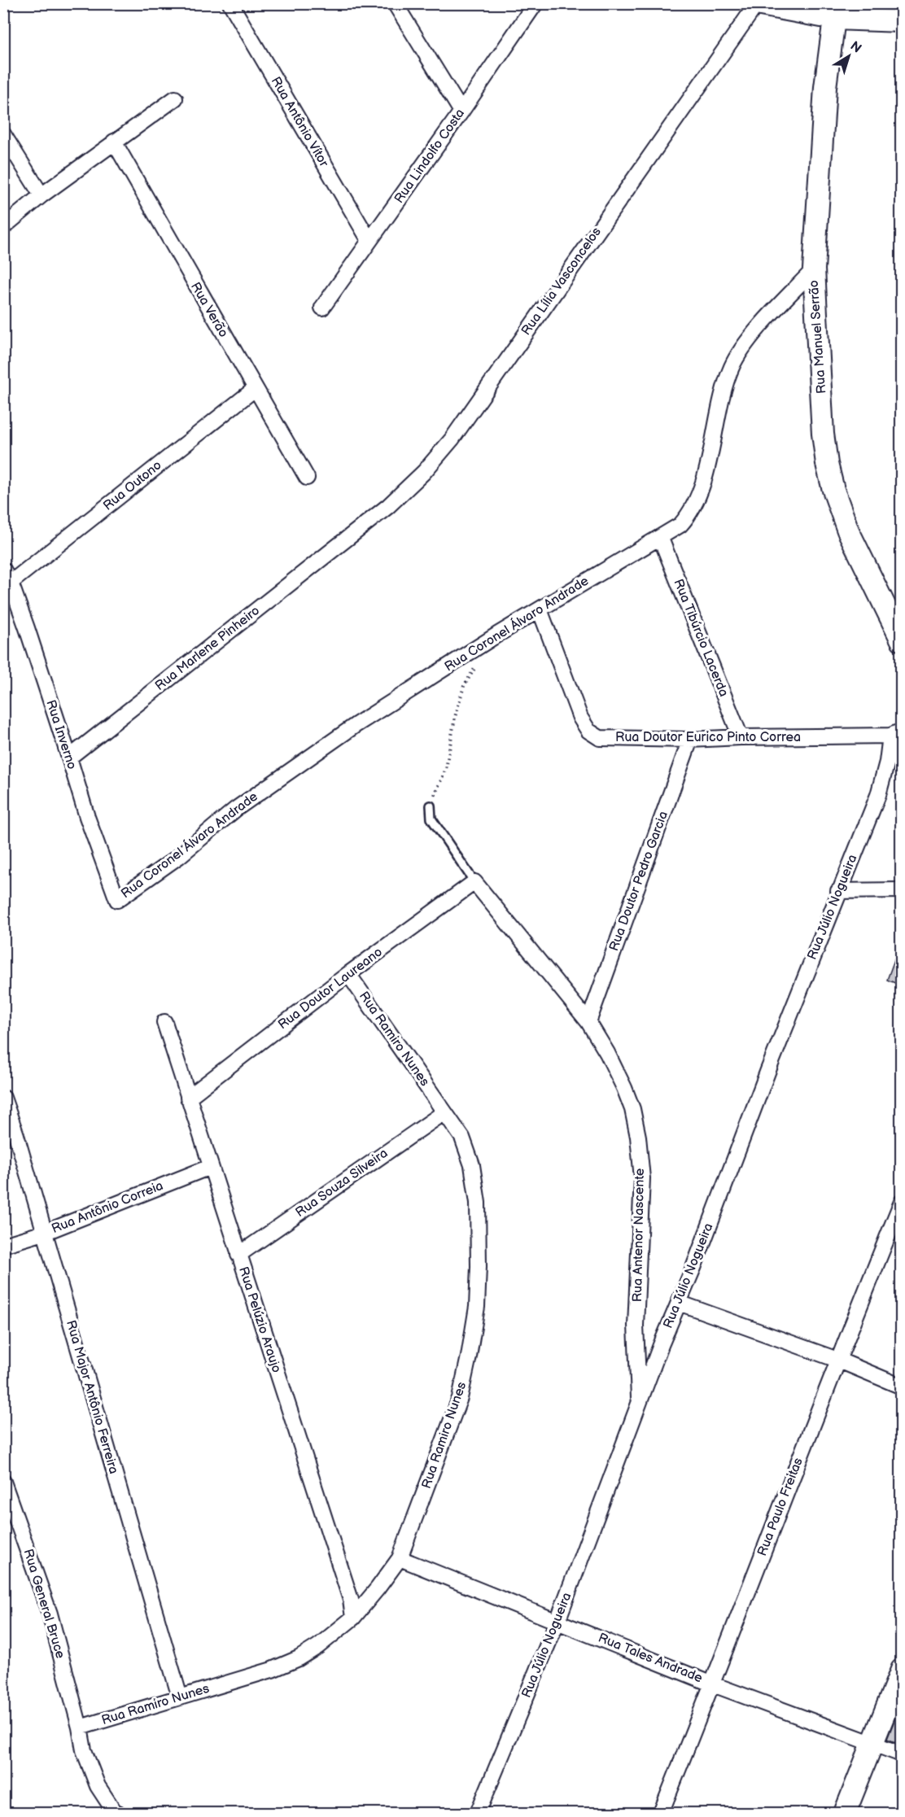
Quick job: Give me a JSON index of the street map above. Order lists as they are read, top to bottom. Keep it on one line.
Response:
{"streets":{"street":["Rua Antônio Vítor","Rua Lindolfo Costa","Rua Lília Vasconcelos","Rua Verão","Rua Manuel Serrão","Rua Outono","Rua Coronel Álvaro Andrade","Rua Tibúrcio Lacerda","Rua Marlene Pinheiro","Rua Inverno","Rua Doutor Eurico Pinto Correa","Rua Doutor Pedro Garcia","Rua Júlio Nogueira","Rua Doutor Laureano","Rua Ramiro Nunes","Rua Souza Silveira","Rua Antônio Correia","Rua Antenor Nascente","Rua Pelúzio Araujo","Rua Major Antônio Ferreira","Rua Paulo Freitas","Rua General Bruce","Rua Tales Andrade"]},"crossings":[["Rua Antônio Vítor","Rua Lindolfo Costa"],["Rua Lília Vasconcelos","Rua Marlene Pinheiro"],["Rua Verão","Rua Outono"],["Rua Manuel Serrão","Rua Coronel Álvaro Andrade"],["Rua Outono","Rua Inverno"],["Rua Coronel Álvaro Andrade","Rua Tibúrcio Lacerda"],["Rua Coronel Álvaro Andrade","Rua Inverno"],["Rua Coronel Álvaro Andrade","Rua Doutor Eurico Pinto Correa"],["Rua Tibúrcio Lacerda","Rua Doutor Eurico Pinto Correa"],["Rua Marlene Pinheiro","Rua Inverno"],["Rua Doutor Eurico Pinto Correa","Rua Doutor Pedro Garcia"],["Rua Doutor Eurico Pinto Correa","Rua Júlio Nogueira"],["Rua Doutor Pedro Garcia","Rua Antenor Nascente"],["Rua Júlio Nogueira","Rua Antenor Nascente"],["Rua Júlio Nogueira","Rua Tales Andrade"],["Rua Doutor Laureano","Rua Ramiro Nunes"],["Rua Doutor Laureano","Rua Antenor Nascente"],["Rua Doutor Laureano","Rua Pelúzio Araujo"],["Rua Ramiro Nunes","Rua Souza Silveira"],["Rua Ramiro Nunes","Rua Pelúzio Araujo"],["Rua Ramiro Nunes","Rua Major Antônio Ferreira"],["Rua Ramiro Nunes","Rua General Bruce"],["Rua Ramiro Nunes","Rua Tales Andrade"],["Rua Souza Silveira","Rua Pelúzio Araujo"],["Rua Antônio Correia","Rua Pelúzio Araujo"],["Rua Antônio Correia","Rua Major Antônio Ferreira"],["Rua Paulo Freitas","Rua Tales Andrade"]],"north":"top right"}
